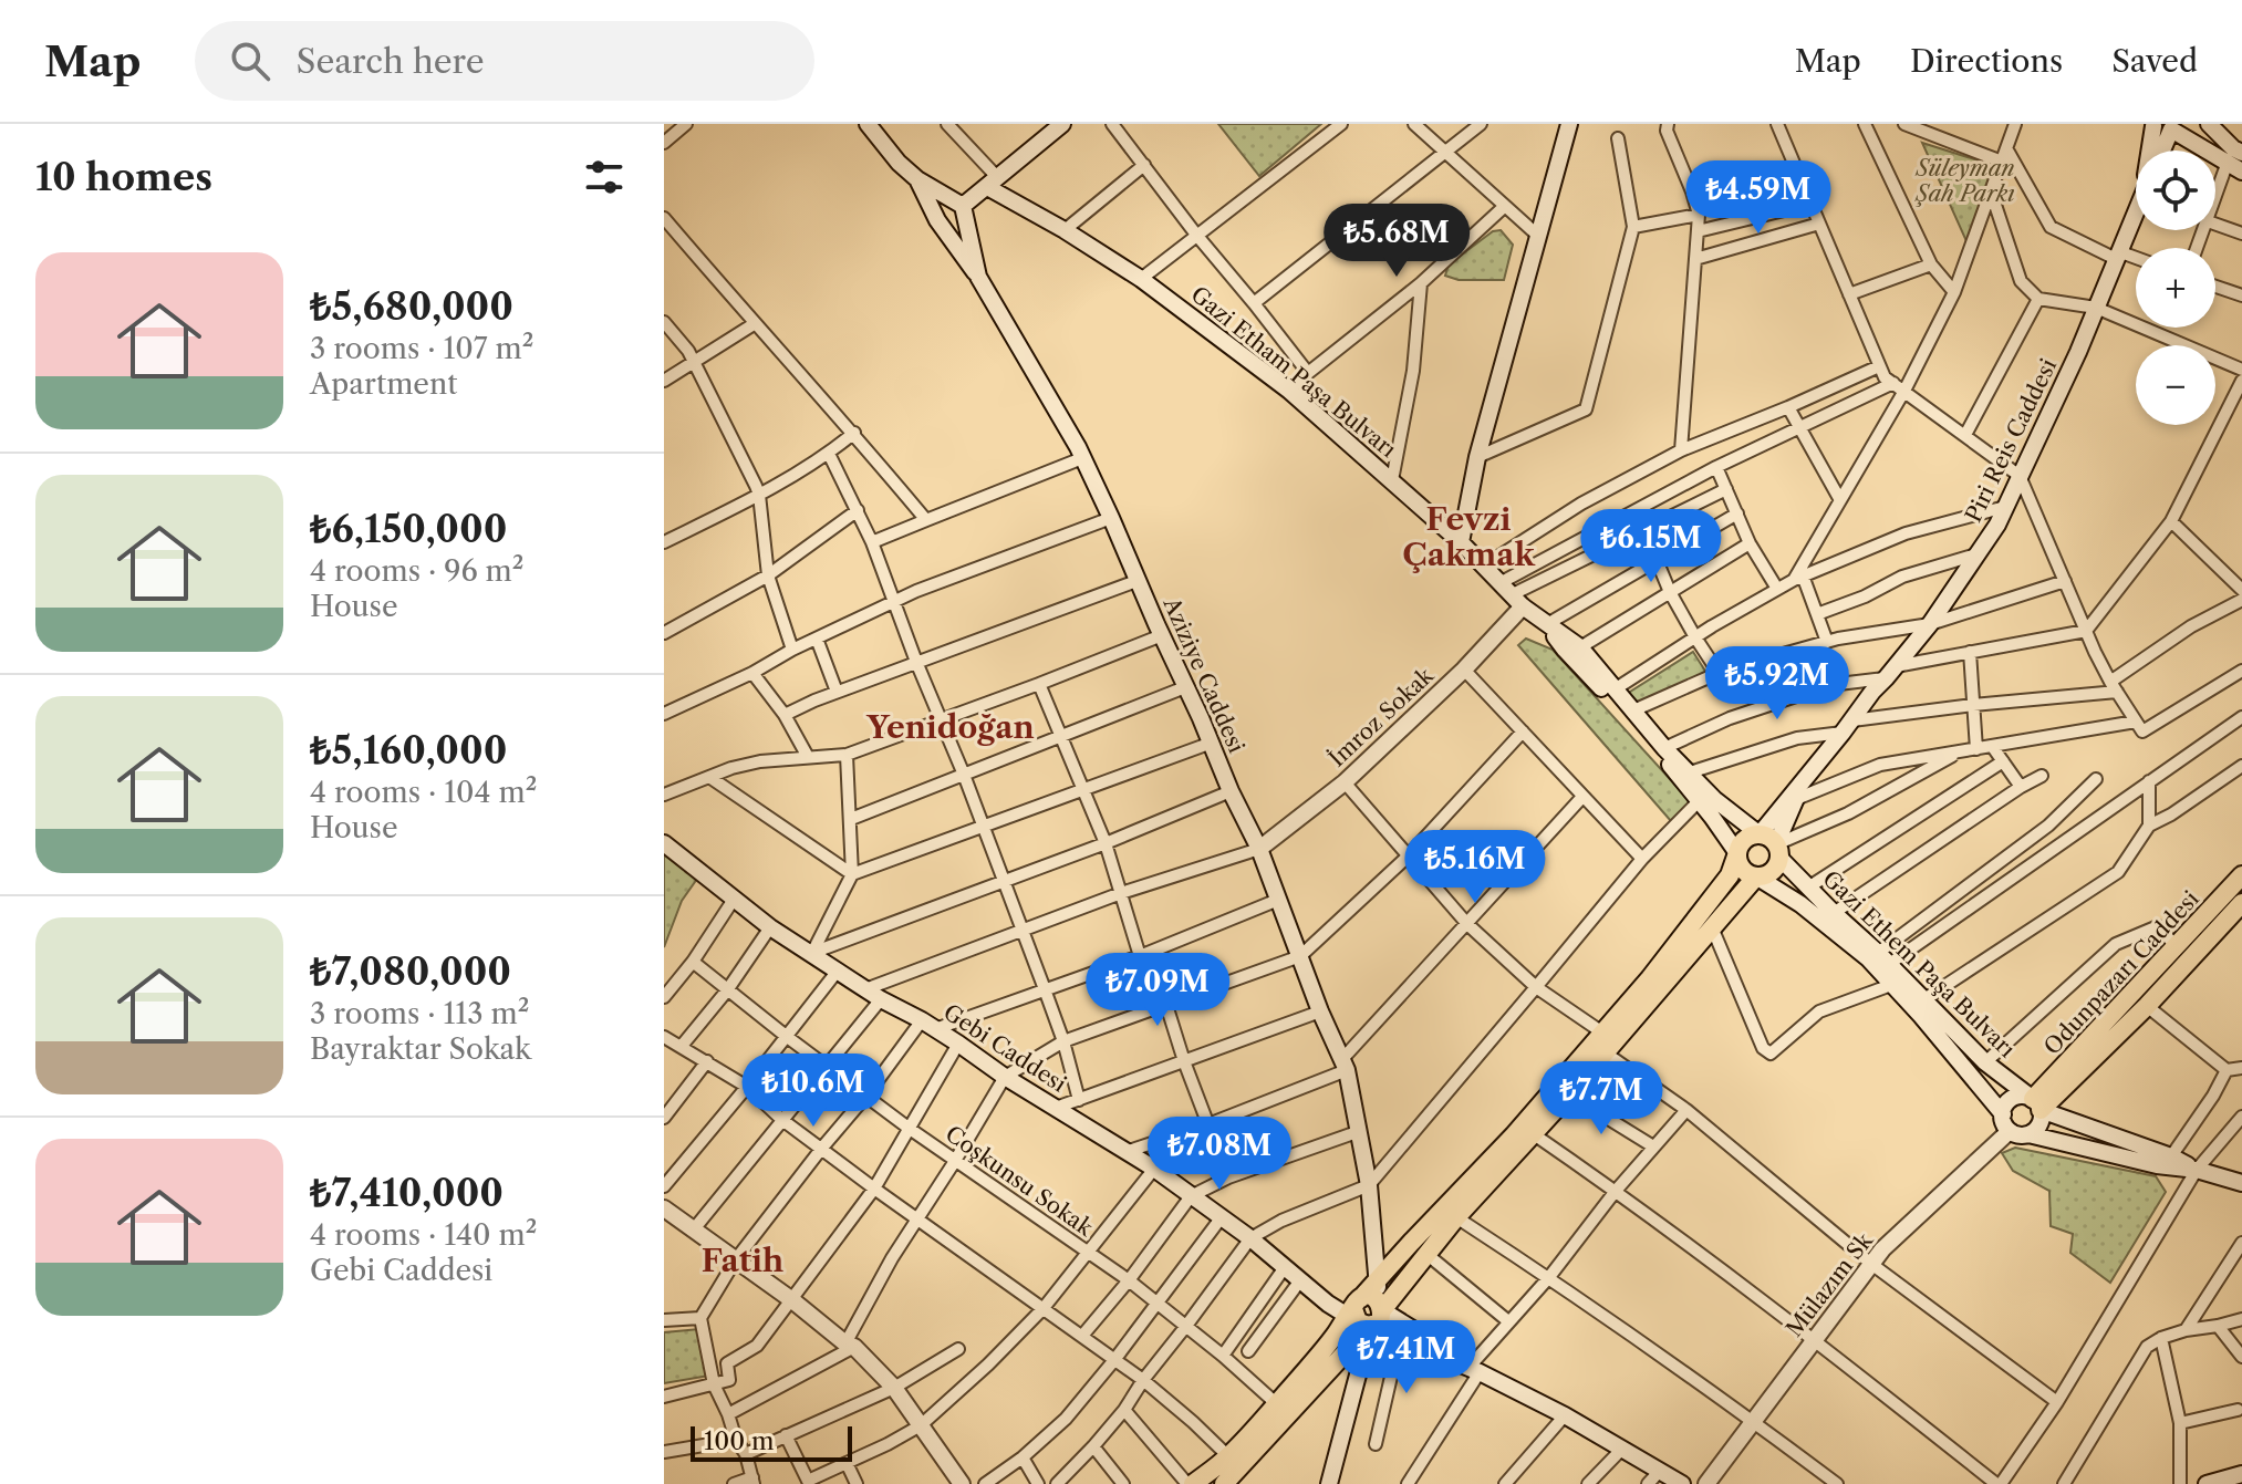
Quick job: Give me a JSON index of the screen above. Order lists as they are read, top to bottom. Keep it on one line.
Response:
{"streets":{"main road":["Gazi Etham Paşa Bulvarı","Piri Reis Caddesi","Aziziye Caddesi","İmroz Sokak","Gazi Ethem Paşa Bulvarı","Odunpazarı Caddesi","Gebi Caddesi","Mülazım Sk"],"street":["Coşkunsu Sokak"]},"crossings":[["Gazi Etham Paşa Bulvarı","İmroz Sokak"],["Piri Reis Caddesi","Gazi Ethem Paşa Bulvarı"],["Aziziye Caddesi","İmroz Sokak"],["Gazi Ethem Paşa Bulvarı","Odunpazarı Caddesi"],["Gazi Ethem Paşa Bulvarı","Mülazım Sk"],["Odunpazarı Caddesi","Mülazım Sk"]],"districts":["Fevzi Çakmak","Yenidoğan","Fatih"],"parks":["Süleyman Şah Parkı"],"scale_bar":"100 m","page":{"header":"Map","search":"Search here","nav":["Map","Directions","Saved"],"heading":"10 homes","map_buttons":["+","−"],"price":["₺4.59M","₺5.68M","₺6.15M","₺5.92M","₺5.16M","₺7.09M","₺10.6M","₺7.7M","₺7.08M","₺7.41M"],"list":[{"name":"₺5,680,000","note":"3 rooms · 107 m² · Apartment"},{"name":"₺6,150,000","note":"4 rooms · 96 m² · House"},{"name":"₺5,160,000","note":"4 rooms · 104 m² · House"},{"name":"₺7,080,000","note":"3 rooms · 113 m² · Bayraktar Sokak"},{"name":"₺7,410,000","note":"4 rooms · 140 m² · Gebi Caddesi"}],"scale":"100 m"}}
